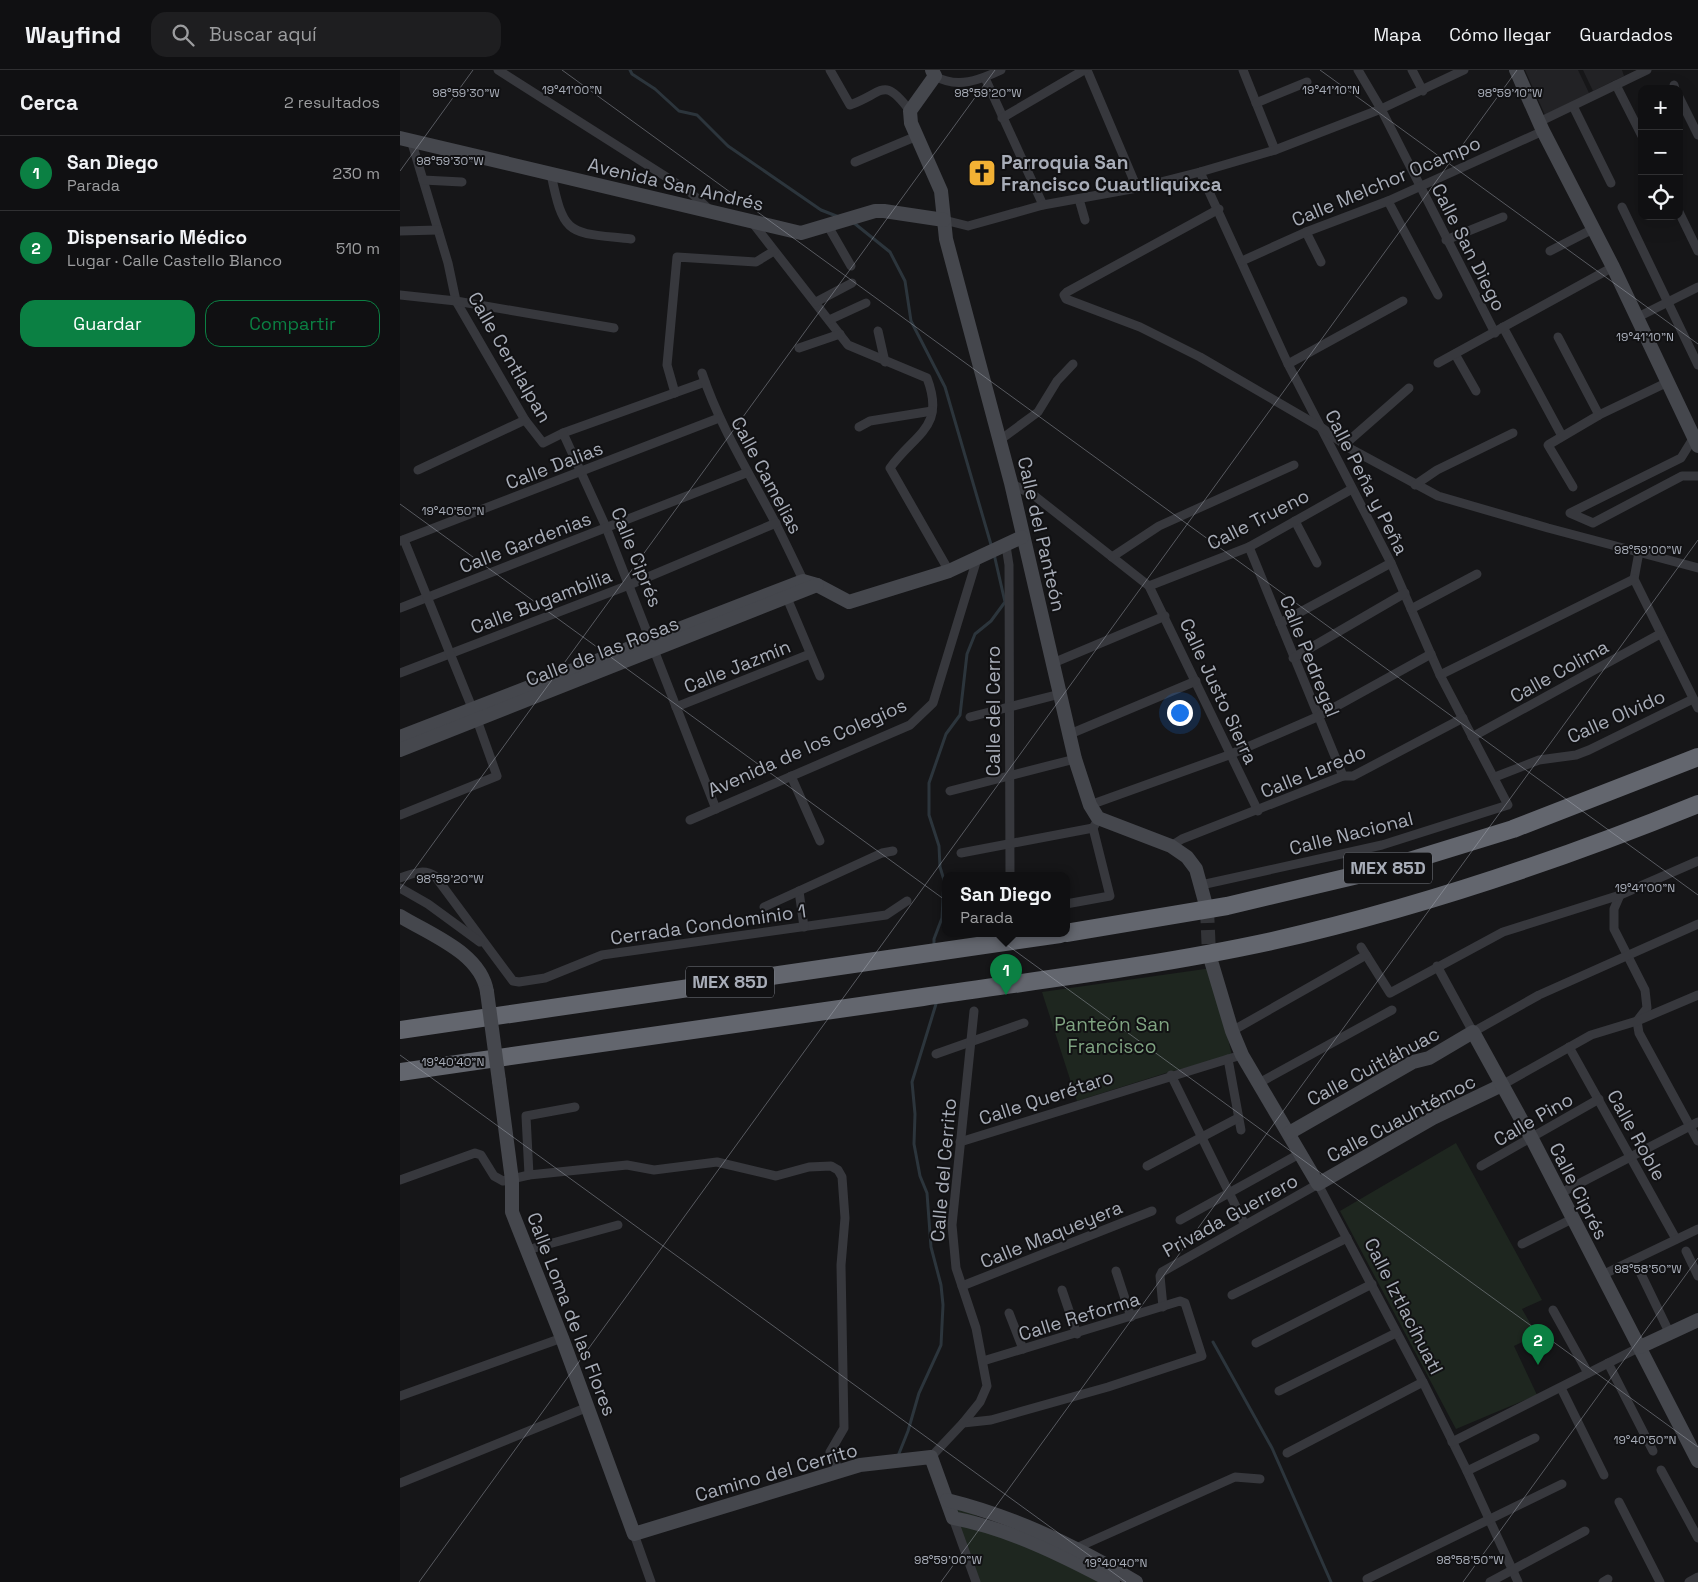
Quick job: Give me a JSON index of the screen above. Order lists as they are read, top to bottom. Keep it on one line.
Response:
{"streets":{"highway":["MEX 85D"],"street":["Calle Melchor Ocampo","Avenida San Andrés","Calle San Diego","Calle Centlalpan","Calle Dalias","Calle Camelias","Calle Peña y Peña","Calle Trueno","Calle del Panteón","Calle Gardenias","Calle Ciprés","Calle Bugambilia","Calle de las Rosas","Calle Pedregal","Calle Jazmín","Calle Colima","Calle Justo Sierra","Calle del Cerro","Calle Olvido","Avenida de los Colegios","Calle Laredo","Calle Nacional","Cerrada Condominio 1","Calle Cuitláhuac","Calle Querétaro","Calle Cuauhtémoc","Calle Pino","Calle Roble","Calle del Cerrito","Privada Guerrero","Calle Maqueyera","Calle Iztlacíhuatl","Calle Loma de las Flores","Calle Reforma","Camino del Cerrito"]},"crossings":[["Calle Melchor Ocampo","Calle San Diego"],["Calle Melchor Ocampo","Calle Peña y Peña"],["Avenida San Andrés","Calle Centlalpan"],["Avenida San Andrés","Calle del Panteón"],["Calle Centlalpan","Calle Ciprés"],["Calle Dalias","Calle Camelias"],["Calle Dalias","Calle Ciprés"],["Calle Camelias","Calle Gardenias"],["Calle Camelias","Calle Bugambilia"],["Calle Camelias","Calle de las Rosas"],["Calle Peña y Peña","Calle Trueno"],["Calle Peña y Peña","Calle Colima"],["Calle Peña y Peña","Calle Olvido"],["Calle Peña y Peña","Calle Laredo"],["Calle Peña y Peña","Calle Nacional"],["Calle Trueno","Calle Pedregal"],["Calle Trueno","Calle Justo Sierra"],["Calle Gardenias","Calle Ciprés"],["Calle Ciprés","Calle Bugambilia"],["Calle Ciprés","Calle de las Rosas"],["Calle Ciprés","Calle Jazmín"],["Calle Ciprés","Avenida de los Colegios"],["Calle Ciprés","Calle Cuitláhuac"],["Calle Ciprés","Calle Cuauhtémoc"],["Calle Ciprés","Calle Pino"],["Calle Pedregal","Calle Laredo"],["Calle Justo Sierra","Calle Laredo"],["Calle Cuitláhuac","Calle Iztlacíhuatl"],["Calle Querétaro","Calle del Cerrito"],["Calle Querétaro","Calle Iztlacíhuatl"],["Calle Cuauhtémoc","Privada Guerrero"],["Calle Cuauhtémoc","Calle Iztlacíhuatl"],["Calle Pino","Calle Roble"],["Calle del Cerrito","Calle Maqueyera"],["Calle del Cerrito","Calle Reforma"],["Calle del Cerrito","Camino del Cerrito"],["Privada Guerrero","Calle Iztlacíhuatl"],["Privada Guerrero","Calle Reforma"],["Calle Loma de las Flores","Camino del Cerrito"]],"parks":["Panteón San Francisco"],"places":{"church":["Parroquia San Francisco Cuautliquixca"]},"page":{"header":"Wayfind","search":"Buscar aquí","nav":["Mapa","Cómo llegar","Guardados"],"heading":["Cerca","2 resultados"],"map_buttons":["+","−"],"list":[{"mark":"1","name":"San Diego","note":"Parada","value":"230 m"},{"mark":"2","name":"Dispensario Médico","note":"Lugar · Calle Castello Blanco","value":"510 m"}],"buttons":["Guardar","Compartir"],"popup":["San Diego","Parada"],"pins":["1","2"]},"coordinates":["19°41'00\"N","19°41'10\"N","98°59'30\"W","98°59'20\"W","98°59'10\"W","19°40'50\"N","98°59'00\"W","19°40'40\"N","98°58'50\"W"]}
